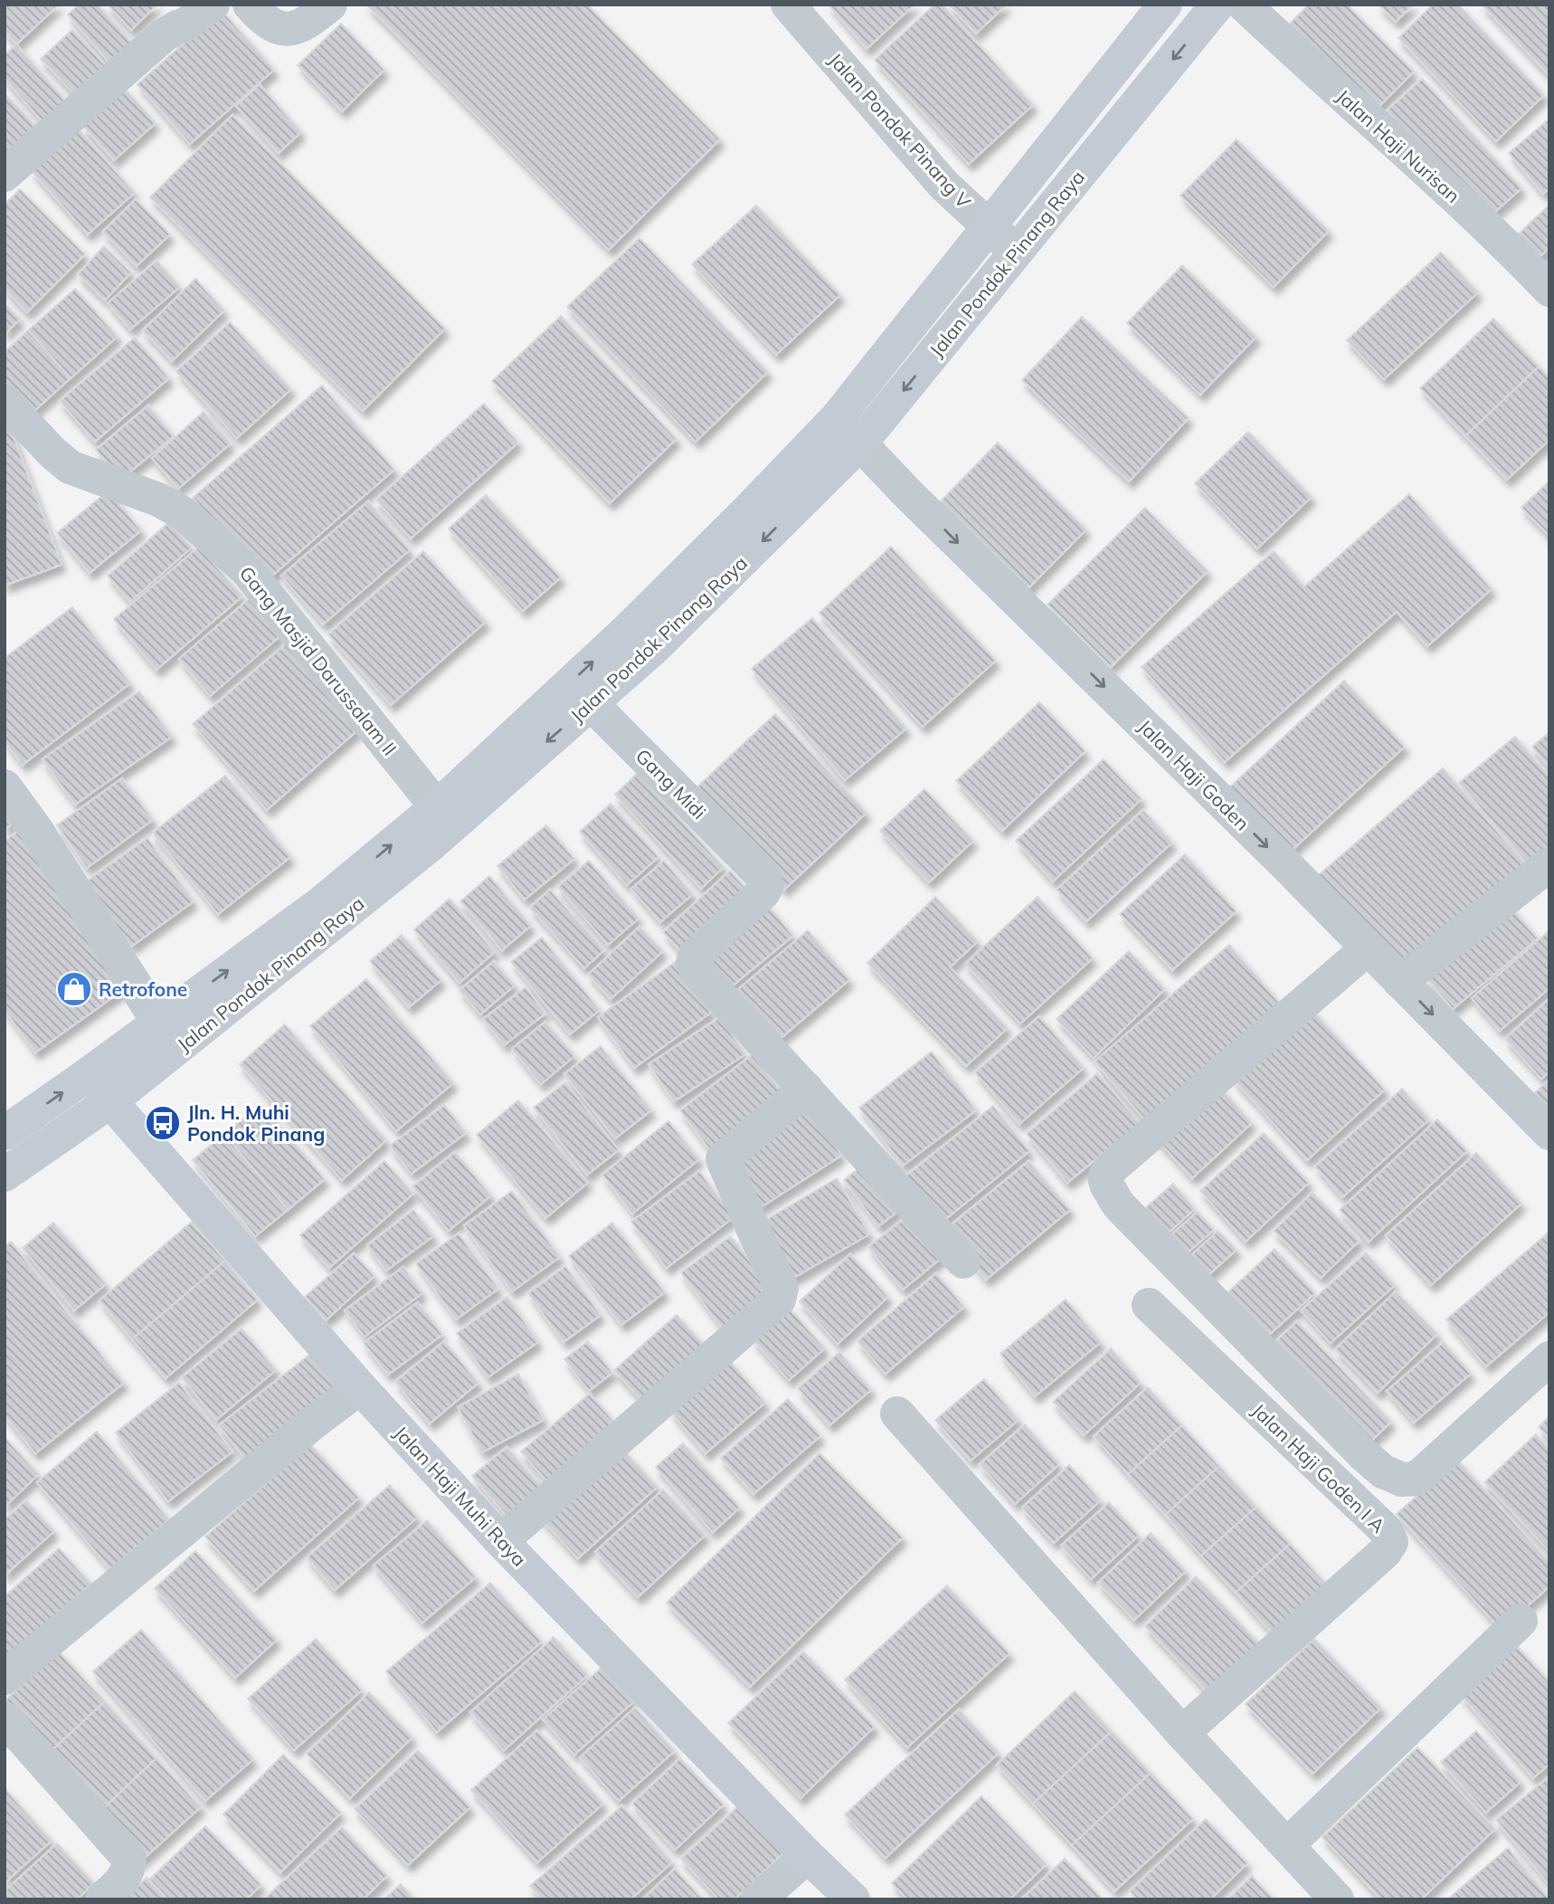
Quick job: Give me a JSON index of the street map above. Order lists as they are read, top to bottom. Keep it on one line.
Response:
{"streets":{"main road":["Jalan Pondok Pinang Raya","Jalan Haji Muhi Raya"],"street":["Jalan Pondok Pinang V","Jalan Haji Nurisan","Gang Masjid Darussalam II","Jalan Haji Goden","Gang Midi","Jalan Haji Goden I A"]},"crossings":[["Jalan Pondok Pinang V","Jalan Pondok Pinang Raya"],["Jalan Pondok Pinang Raya","Gang Masjid Darussalam II"],["Jalan Pondok Pinang Raya","Jalan Haji Goden"],["Jalan Pondok Pinang Raya","Gang Midi"],["Jalan Pondok Pinang Raya","Jalan Haji Muhi Raya"]],"one_way":["Jalan Haji Goden"],"places":{"shop":["Retrofone"],"bus stop":["Jln. H. Muhi Pondok Pinang"]}}
